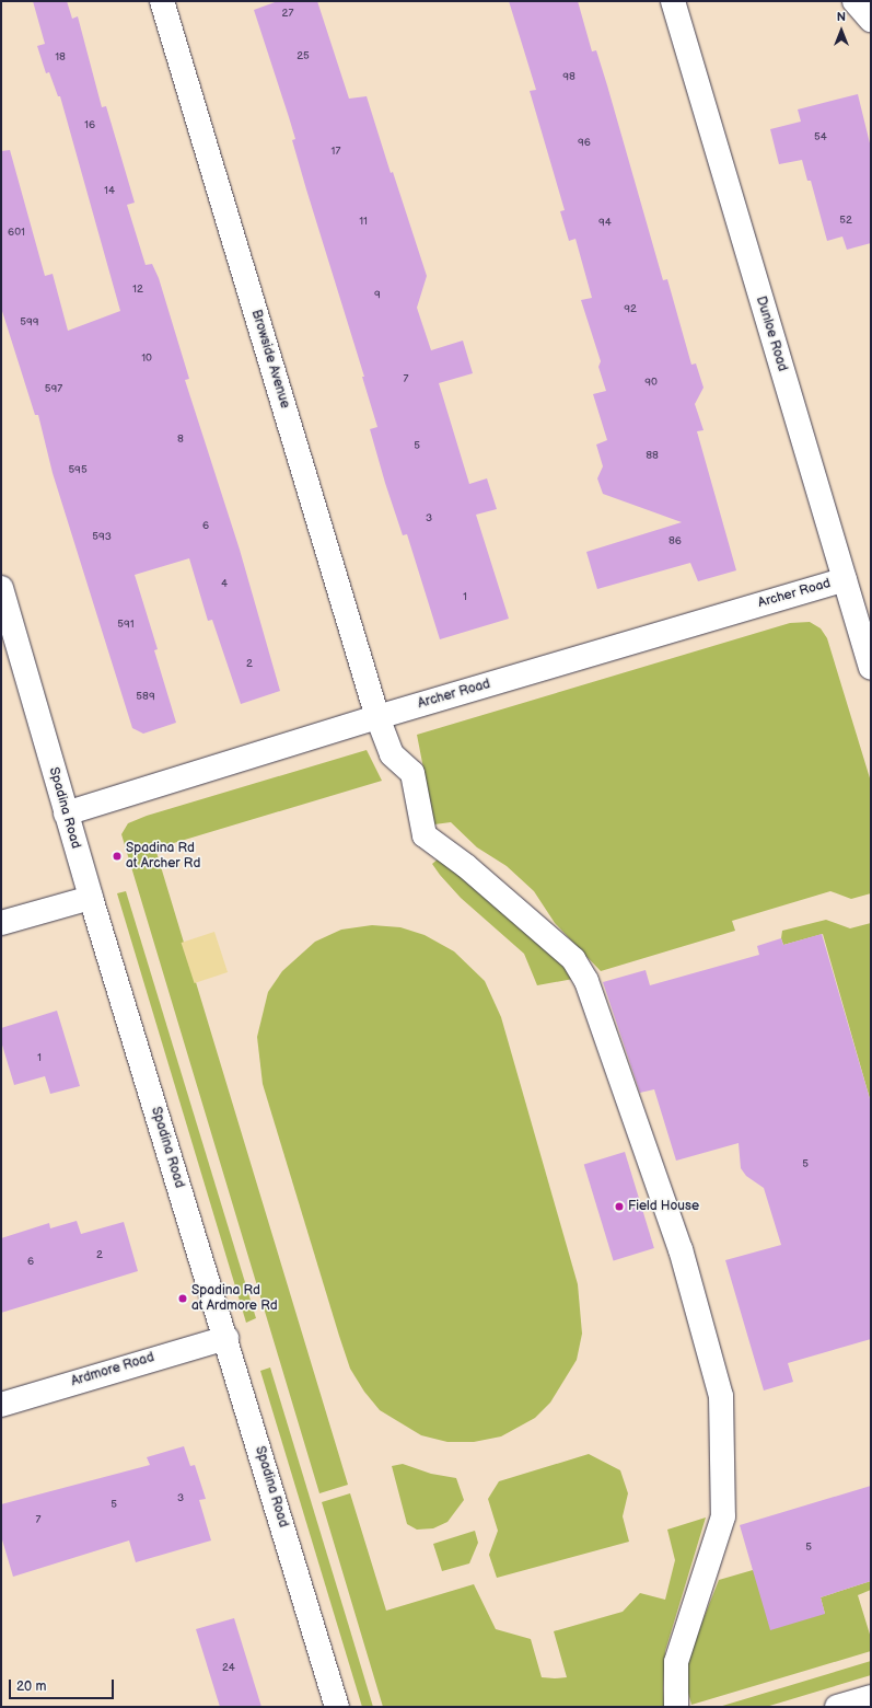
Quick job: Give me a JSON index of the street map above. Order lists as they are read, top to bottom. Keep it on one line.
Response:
{"streets":{"street":["Dunloe Road","Browside Avenue","Archer Road","Spadina Road","Ardmore Road"]},"crossings":[["Dunloe Road","Archer Road"],["Browside Avenue","Archer Road"],["Archer Road","Spadina Road"],["Spadina Road","Ardmore Road"]],"places":["Spadina Rd at Archer Rd","Field House","Spadina Rd at Ardmore Rd"],"house_numbers":["27","25","18","98","16","54","96","17","14","52","11","94","601","12","9","92","599","10","7","90","597","8","5","88","595","3","6","593","86","4","1","591","2","589","1","5","2","6","3","5","7","5","24"],"scale_bar":"20 m","north":"top"}
